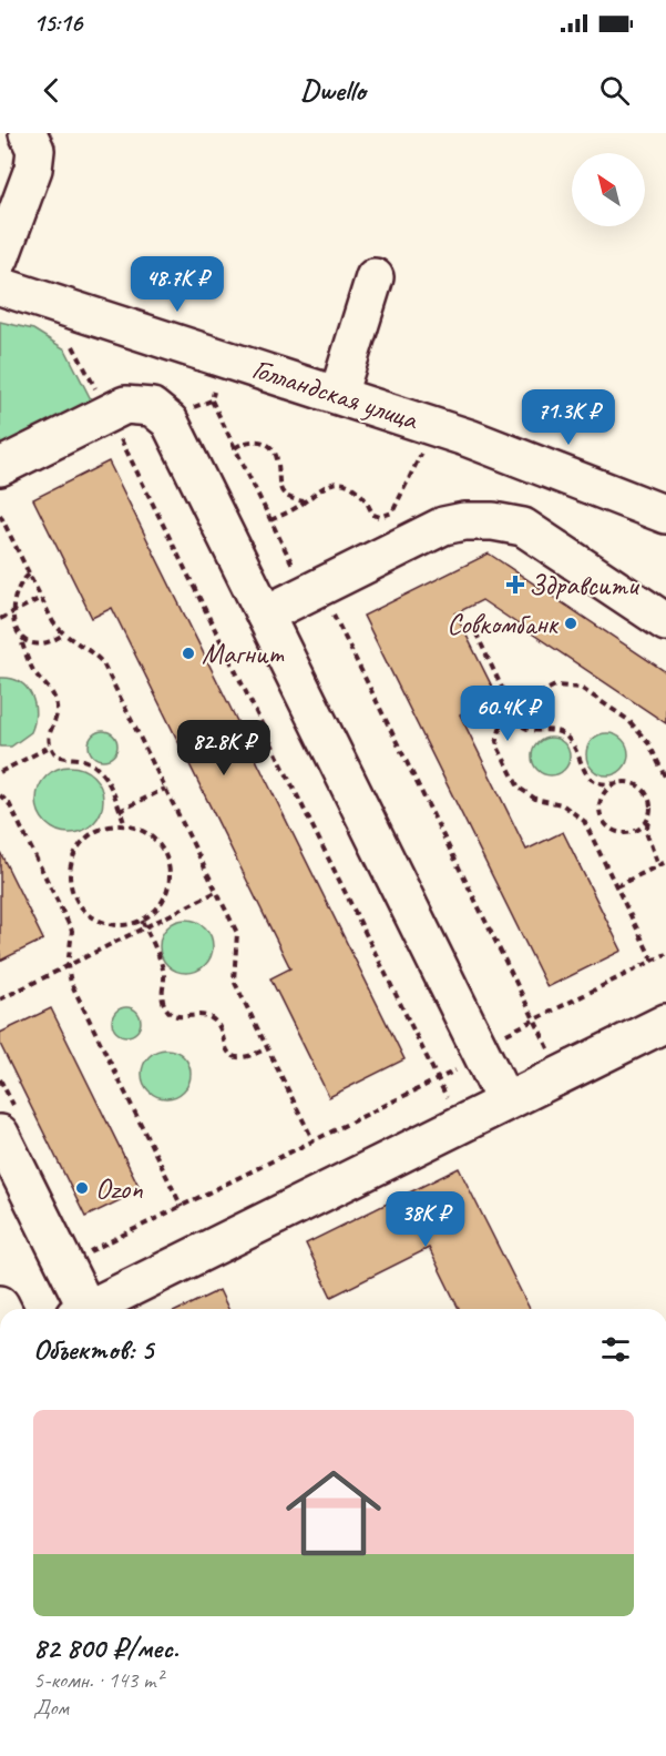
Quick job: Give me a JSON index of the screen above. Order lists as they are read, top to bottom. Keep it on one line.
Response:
{"streets":{"street":["Голландская улица"]},"places":{"health":["Здравсити"],"other":["Совкомбанк","Магнит","Ozon"]},"north":"top left","page":{"status":"15:16","header":"Dwello","price":["48.7K ₽","71.3K ₽","60.4K ₽","82.8K ₽","38K ₽"],"heading":"Объектов: 5","list":[{"name":"82 800 ₽/мес.","note":"5-комн. · 143 m² · Дом"}]}}
